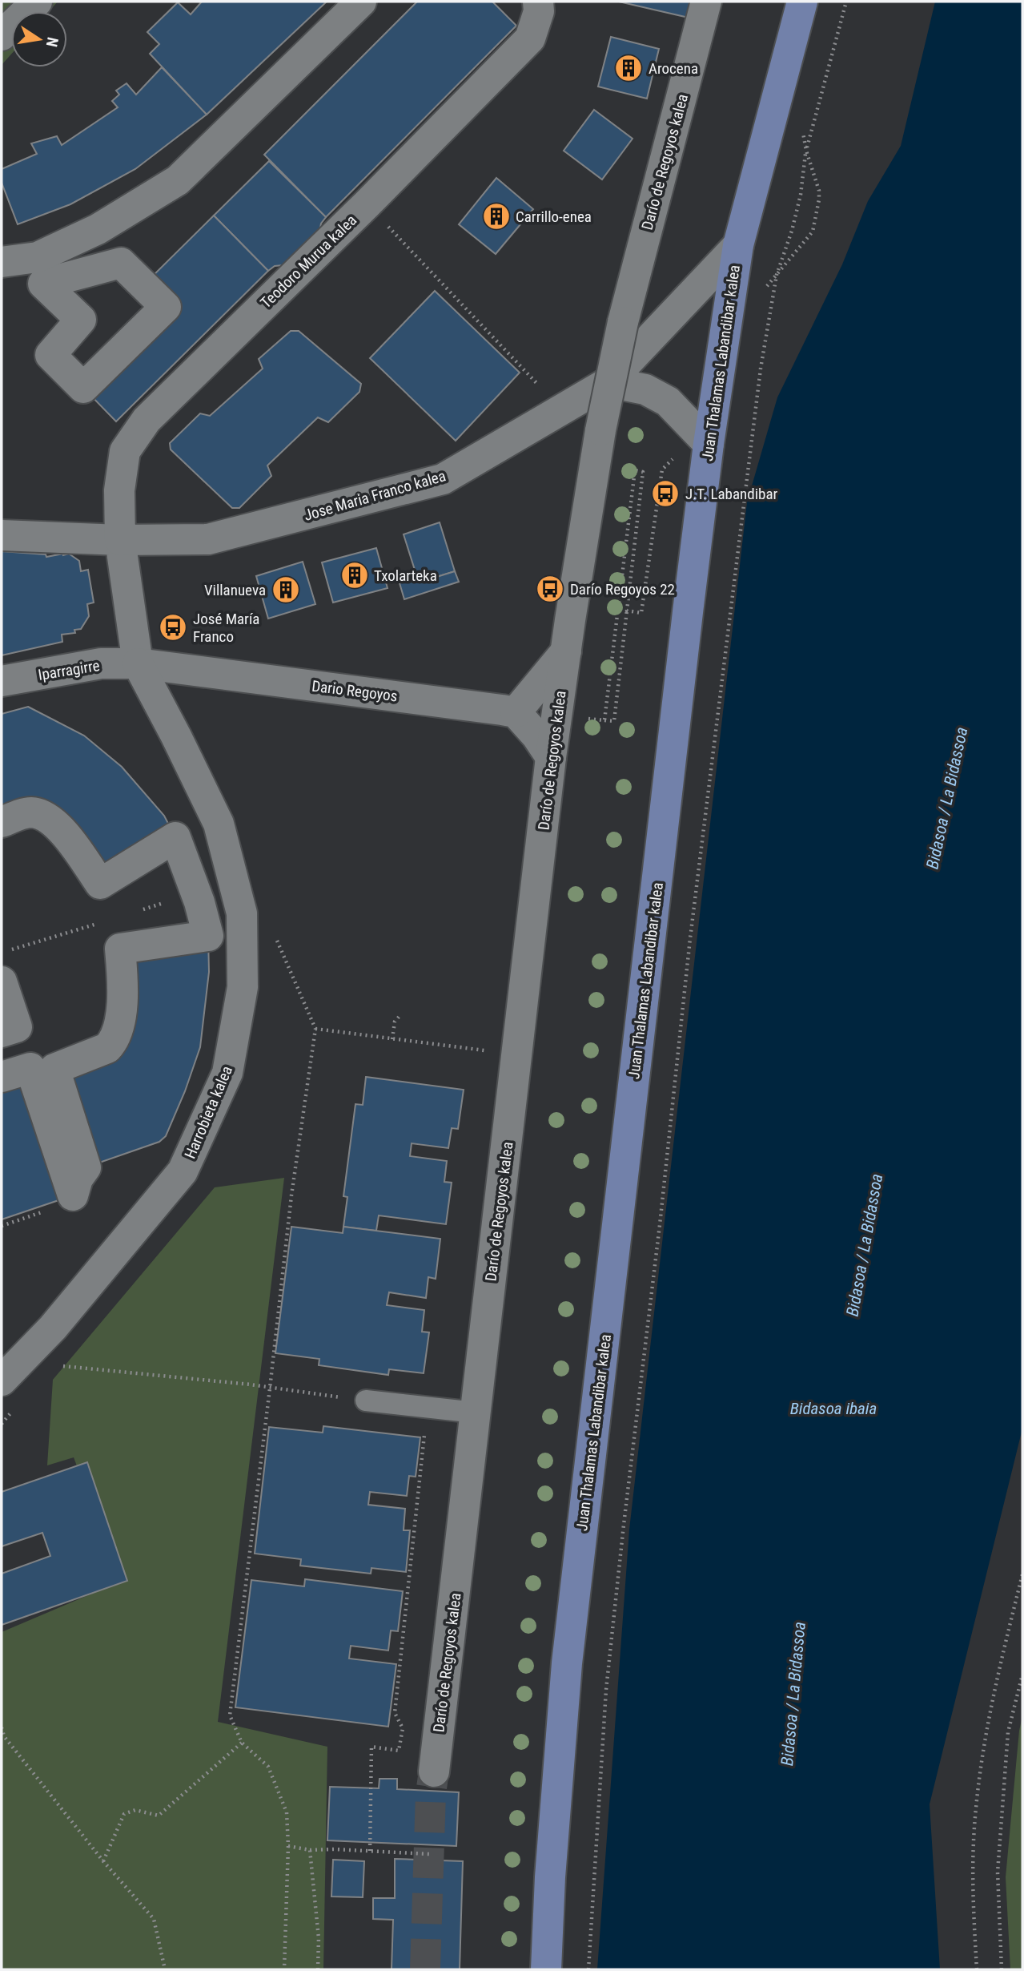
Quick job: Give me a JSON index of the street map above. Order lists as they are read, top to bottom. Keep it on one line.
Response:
{"streets":{"main road":["Juan Thalamas Labandibar kalea"],"street":["Darío de Regoyos kalea","Teodoro Murua kalea","Jose Maria Franco kalea","Iparragirre","Dario Regoyos","Harrobieta kalea"]},"crossings":[["Darío de Regoyos kalea","Dario Regoyos"],["Teodoro Murua kalea","Jose Maria Franco kalea"],["Juan Thalamas Labandibar kalea","Jose Maria Franco kalea"],["Iparragirre","Dario Regoyos"],["Iparragirre","Harrobieta kalea"],["Dario Regoyos","Harrobieta kalea"]],"water":["Bidasoa / La Bidassoa","Bidasoa ibaia"],"places":{"building":["Arocena","Carrillo-enea","Txolarteka","Villanueva"],"bus stop":["J.T. Labandibar","Darío Regoyos 22","José María Franco"]},"north":"right"}
